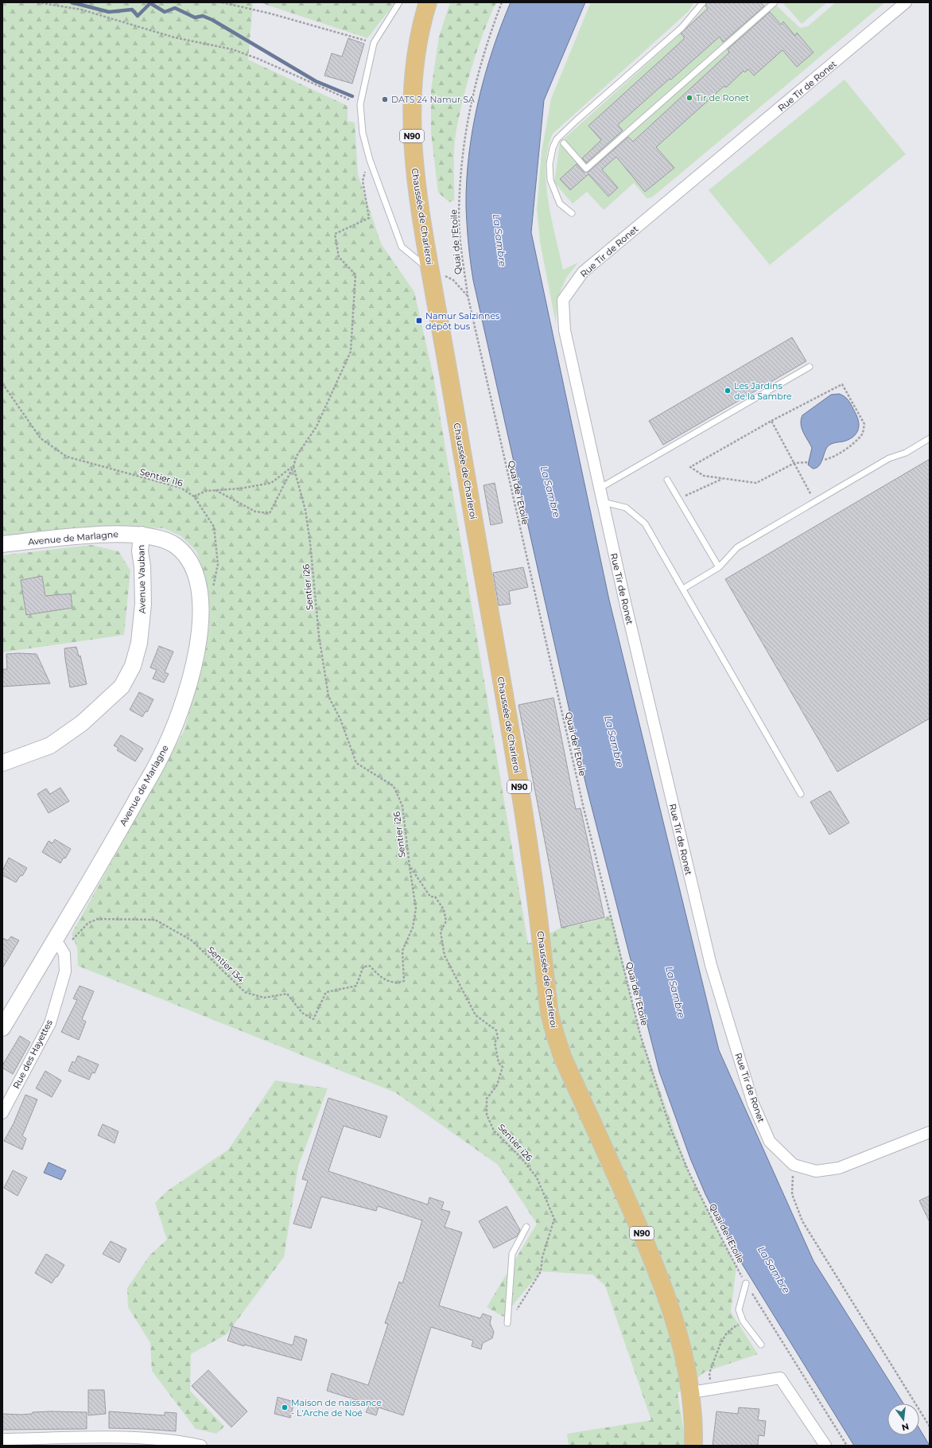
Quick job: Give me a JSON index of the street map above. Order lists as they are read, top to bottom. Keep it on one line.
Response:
{"streets":{"main road":["N90","Chaussée de Charleroi","Avenue de Marlagne","Avenue Vauban"],"street":["Rue Tir de Ronet","Rue des Hayettes"],"path":["Quai de l'Etoile","Sentier i16","Sentier i26","Sentier i34"]},"crossings":[["Avenue de Marlagne","Avenue Vauban"],["Avenue de Marlagne","Sentier i34"],["Avenue de Marlagne","Rue des Hayettes"],["Sentier i26","Sentier i34"],["Sentier i34","Rue des Hayettes"]],"water":["La Sambre"],"places":{"other":["Tir de Ronet","DATS 24 Namur SA","Les Jardins de la Sambre","Maison de naissance - L'Arche de Noé"],"transit":["Namur Salzinnes dépôt bus"]},"north":"bottom"}
